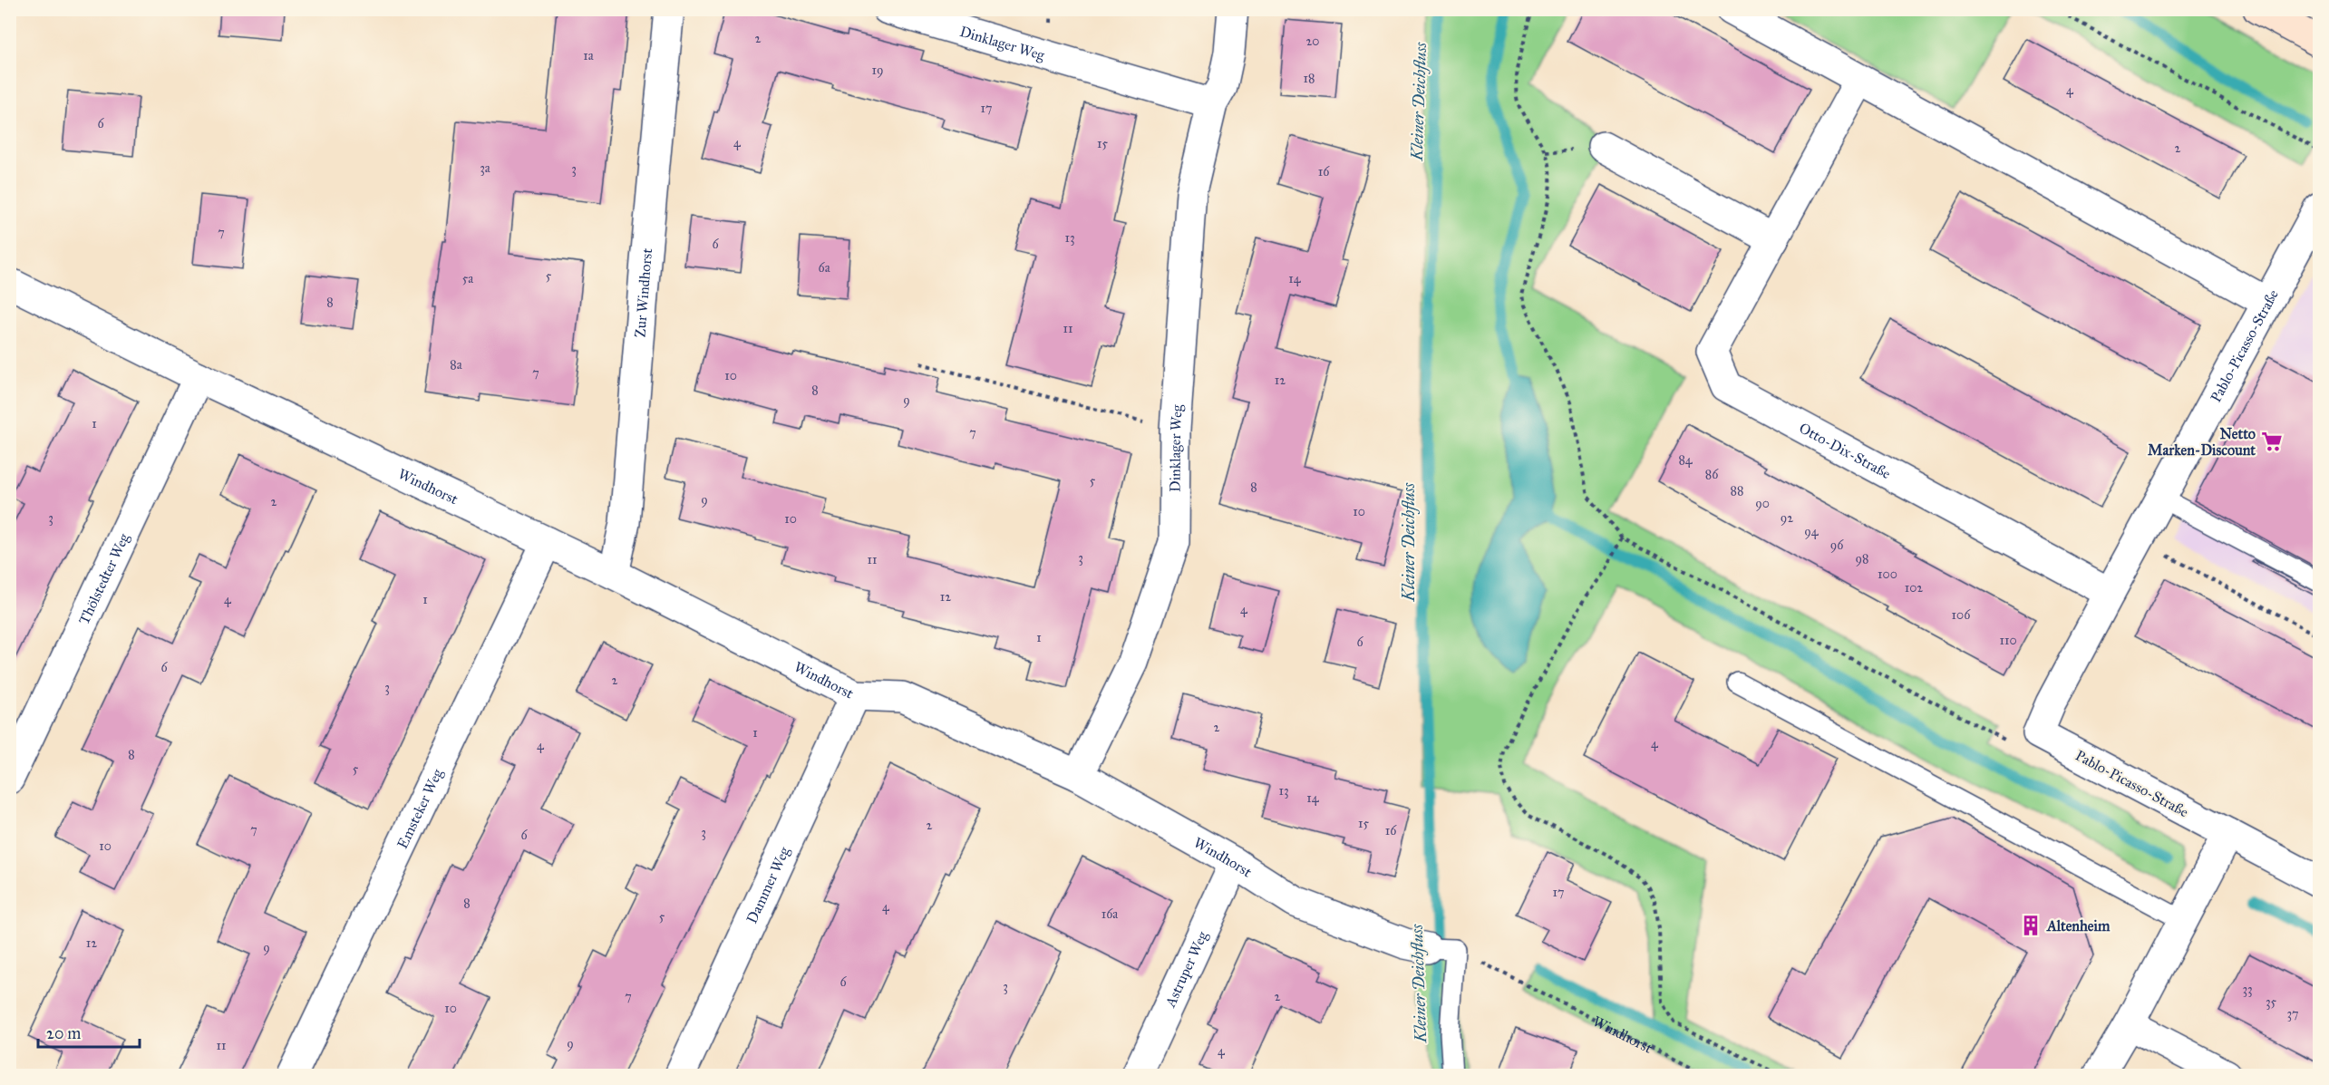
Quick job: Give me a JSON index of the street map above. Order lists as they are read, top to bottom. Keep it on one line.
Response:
{"streets":{"street":["Dinklager Weg","Zur Windhorst","Pablo-Picasso-Straße","Otto-Dix-Straße","Windhorst","Thölstedter Weg","Emsteker Weg","Dammer Weg","Astruper Weg"]},"crossings":[["Dinklager Weg","Windhorst"],["Zur Windhorst","Windhorst"],["Pablo-Picasso-Straße","Otto-Dix-Straße"],["Windhorst","Thölstedter Weg"],["Windhorst","Emsteker Weg"],["Windhorst","Dammer Weg"],["Windhorst","Astruper Weg"]],"water":["Kleiner Deichfluss"],"places":{"supermarket":["Netto Marken-Discount"],"building":["Altenheim"]},"house_numbers":["2","20","1a","19","18","4","17","6","4","15","2","3a","3","16","7","13","6","6a","5","5a","14","8","11","8a","7","10","12","8","9","1","7","84","86","5","8","88","9","2","90","10","3","92","10","94","96","3","98","11","100","102","12","4","1","4","106","1","110","6","6","2","3","2","1","4","4","8","5","13","14","15","2","7","16","3","6","10","17","8","4","16a","5","12","9","6","3","33","7","2","35","10","37","9","11","4"],"scale_bar":"20 m"}
